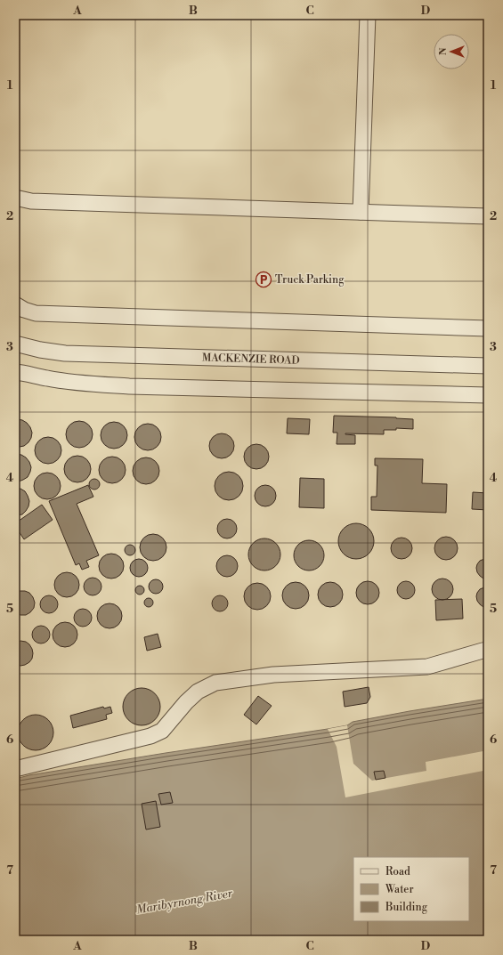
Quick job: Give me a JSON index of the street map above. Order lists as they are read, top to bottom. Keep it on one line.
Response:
{"streets":{"lane":["MACKENZIE ROAD"]},"water":["Maribyrnong River"],"places":{"parking":["Truck Parking"]},"legend":["Road","Water","Building"],"north":"left","grid":{"columns":["A","B","C","D"],"rows":["1","2","3","4","5","6","7"]}}
